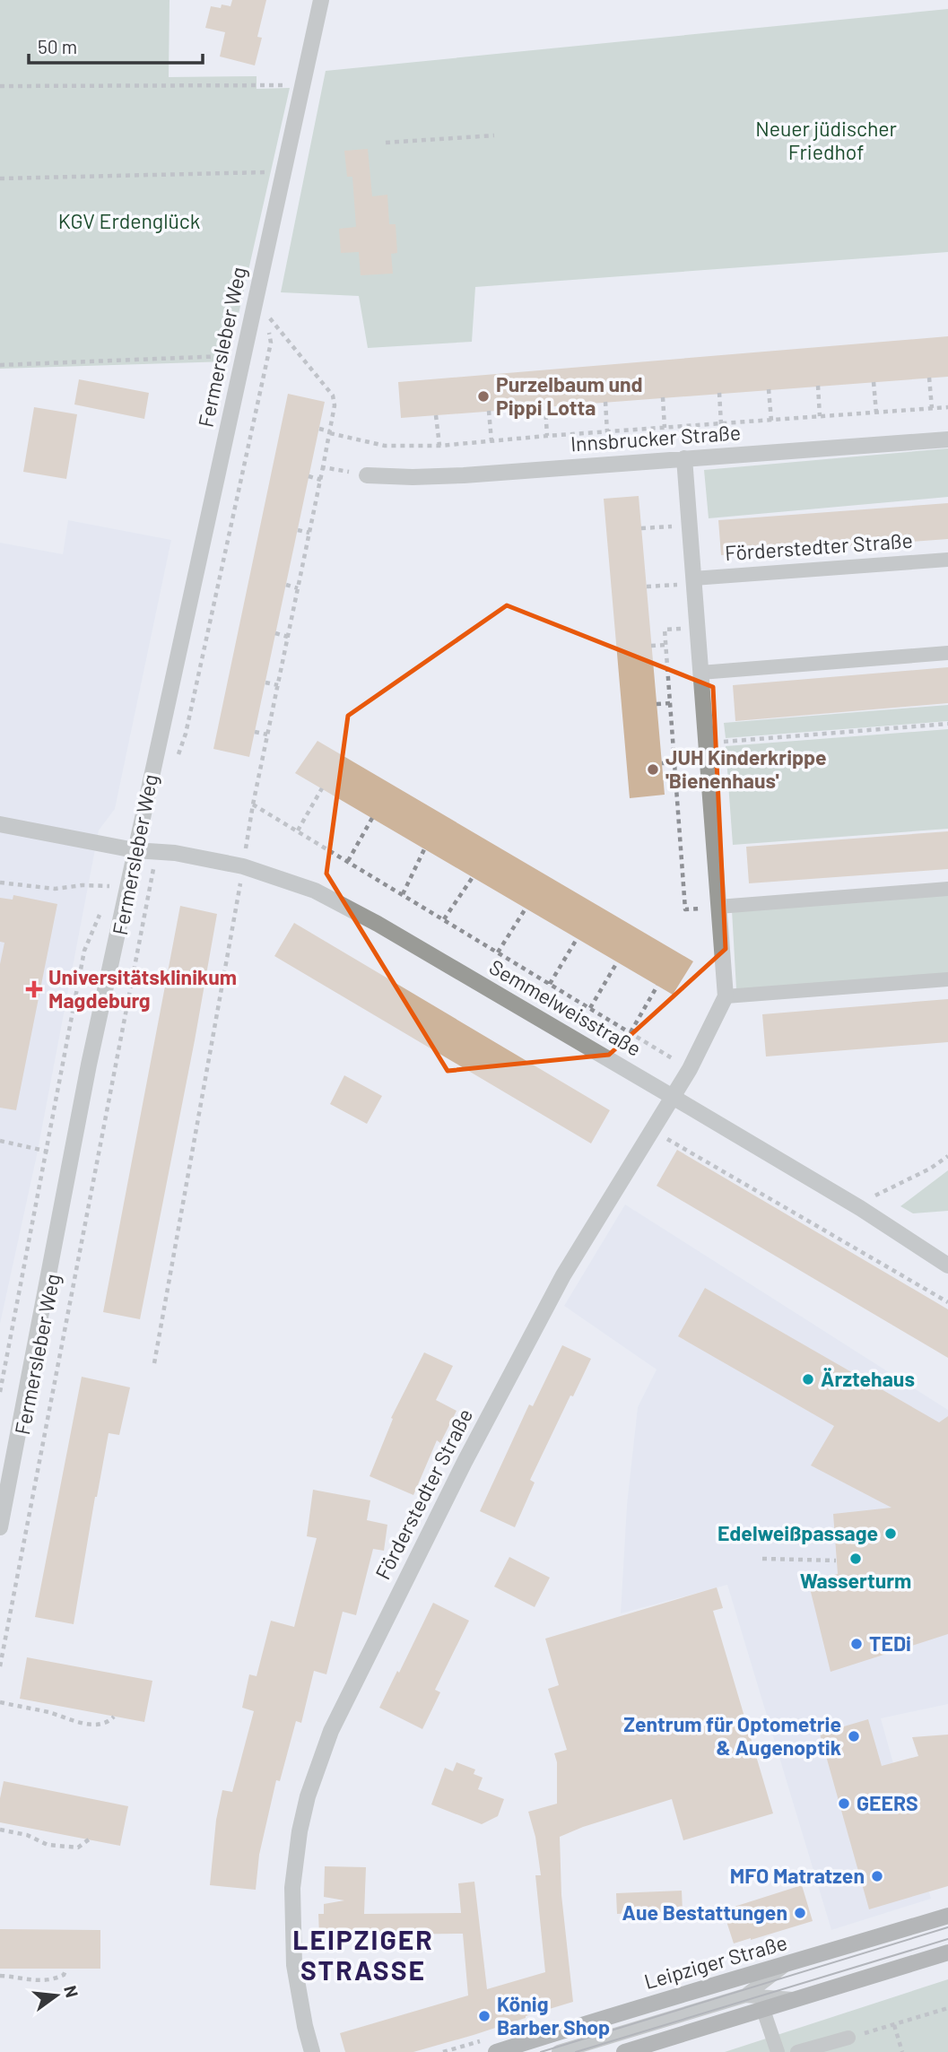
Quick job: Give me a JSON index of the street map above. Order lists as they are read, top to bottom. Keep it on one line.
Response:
{"streets":{"main road":["Leipziger Straße"],"street":["Fermersleber Weg","Innsbrucker Straße","Förderstedter Straße","Semmelweisstraße"]},"crossings":[["Fermersleber Weg","Semmelweisstraße"],["Innsbrucker Straße","Förderstedter Straße"],["Förderstedter Straße","Semmelweisstraße"]],"districts":["LEIPZIGER STRASSE"],"parks":["Neuer jüdischer Friedhof","KGV Erdenglück"],"places":{"other":["Purzelbaum und Pippi Lotta","JUH Kinderkrippe 'Bienenhaus'","Ärztehaus","Edelweißpassage","Wasserturm","TEDi","Zentrum für Optometrie & Augenoptik","GEERS","MFO Matratzen","Aue Bestattungen","König Barber Shop"],"health":["Universitätsklinikum Magdeburg"]},"scale_bar":"50 m","north":"right"}
